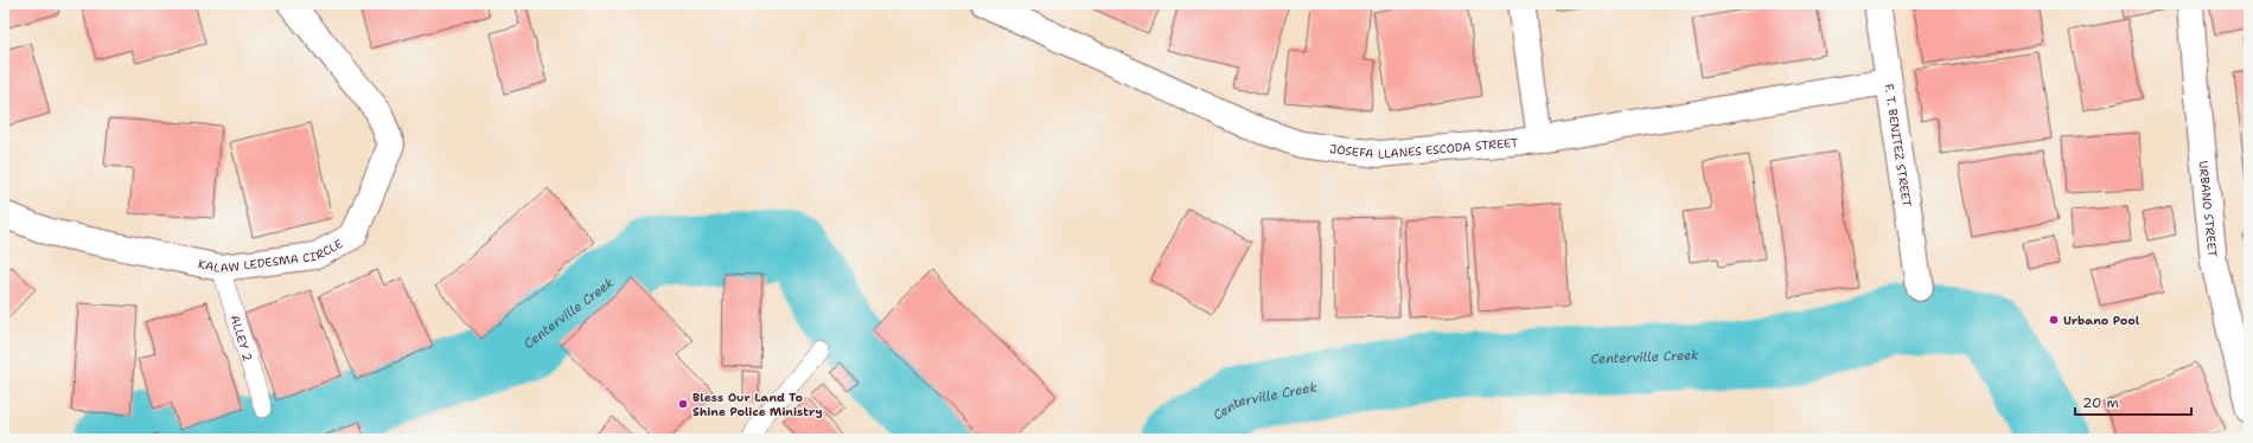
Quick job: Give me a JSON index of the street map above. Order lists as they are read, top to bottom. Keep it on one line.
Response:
{"streets":{"street":["JOSEFA LLANES ESCODA STREET","F. T. BENITEZ STREET","URBANO STREET","KALAW LEDESMA CIRCLE"],"lane":["ALLEY 2"]},"crossings":[["JOSEFA LLANES ESCODA STREET","F. T. BENITEZ STREET"],["KALAW LEDESMA CIRCLE","ALLEY 2"]],"water":["Centerville Creek"],"places":["Urbano Pool","Bless Our Land To Shine Police Ministry"],"scale_bar":"20 m"}
